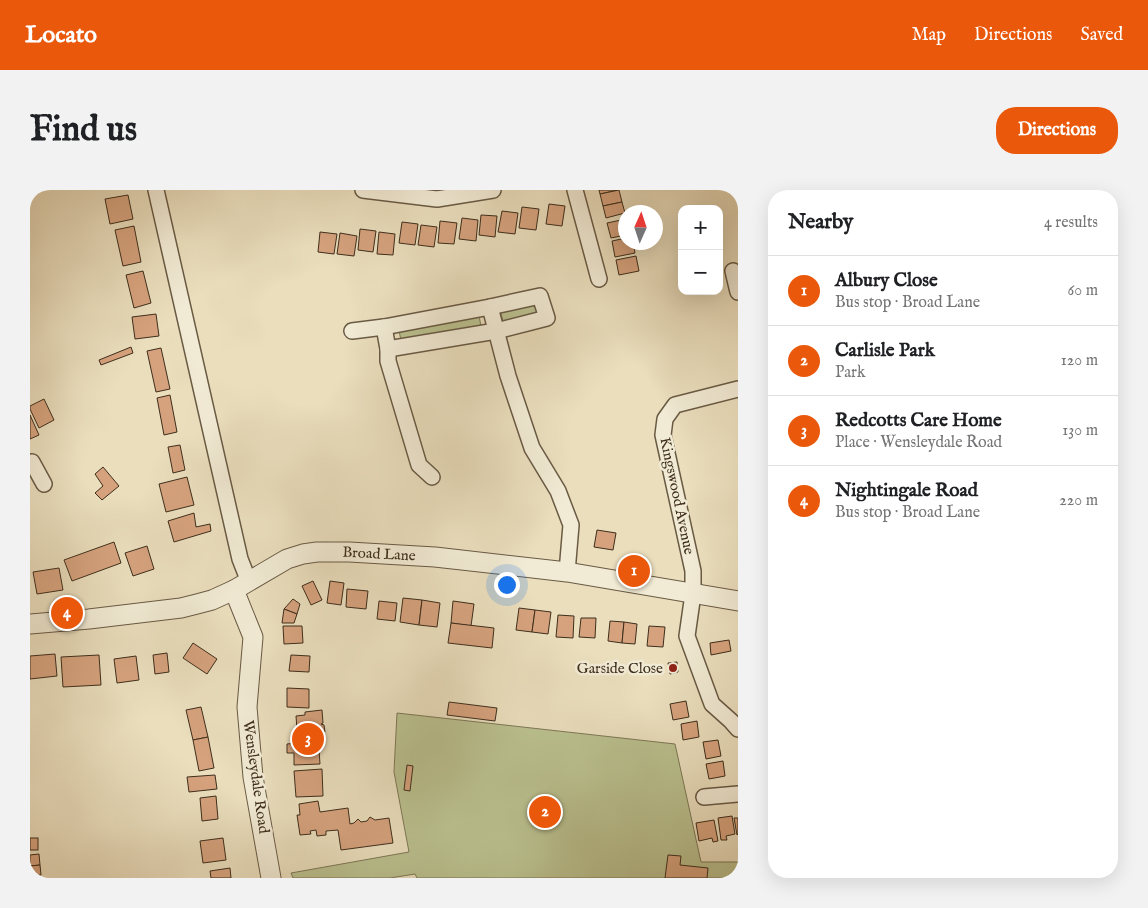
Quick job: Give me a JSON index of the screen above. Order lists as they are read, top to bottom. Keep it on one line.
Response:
{"streets":{"street":["Kingswood Avenue","Broad Lane","Wensleydale Road"]},"crossings":[["Kingswood Avenue","Broad Lane"],["Broad Lane","Wensleydale Road"]],"places":["Garside Close"],"north":"top","page":{"header":"Locato","nav":["Map","Directions","Saved"],"buttons":"Directions","title":"Find us","heading":["Nearby","4 results"],"map_buttons":["+","−"],"list":[{"mark":"1","name":"Albury Close","note":"Bus stop · Broad Lane","value":"60 m"},{"mark":"2","name":"Carlisle Park","note":"Park","value":"120 m"},{"mark":"3","name":"Redcotts Care Home","note":"Place · Wensleydale Road","value":"130 m"},{"mark":"4","name":"Nightingale Road","note":"Bus stop · Broad Lane","value":"220 m"}],"pins":["1","4","3","2"]}}
